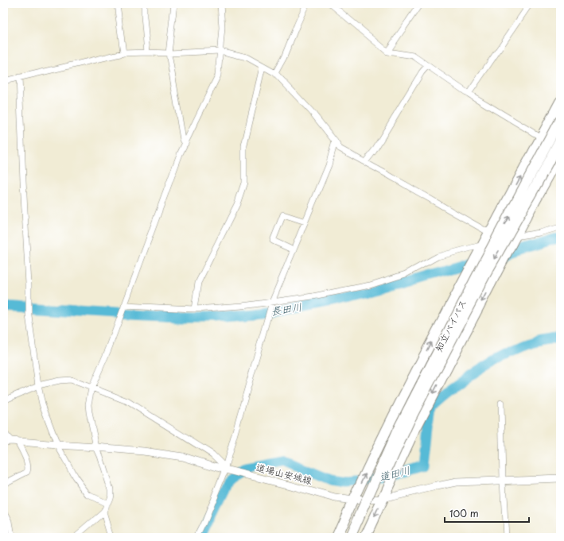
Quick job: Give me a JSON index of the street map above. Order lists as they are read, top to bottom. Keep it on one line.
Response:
{"streets":{"highway":["知立バイパス"],"main road":["道場山安城線"]},"water":["長田川","道田川"],"scale_bar":"100 m"}
